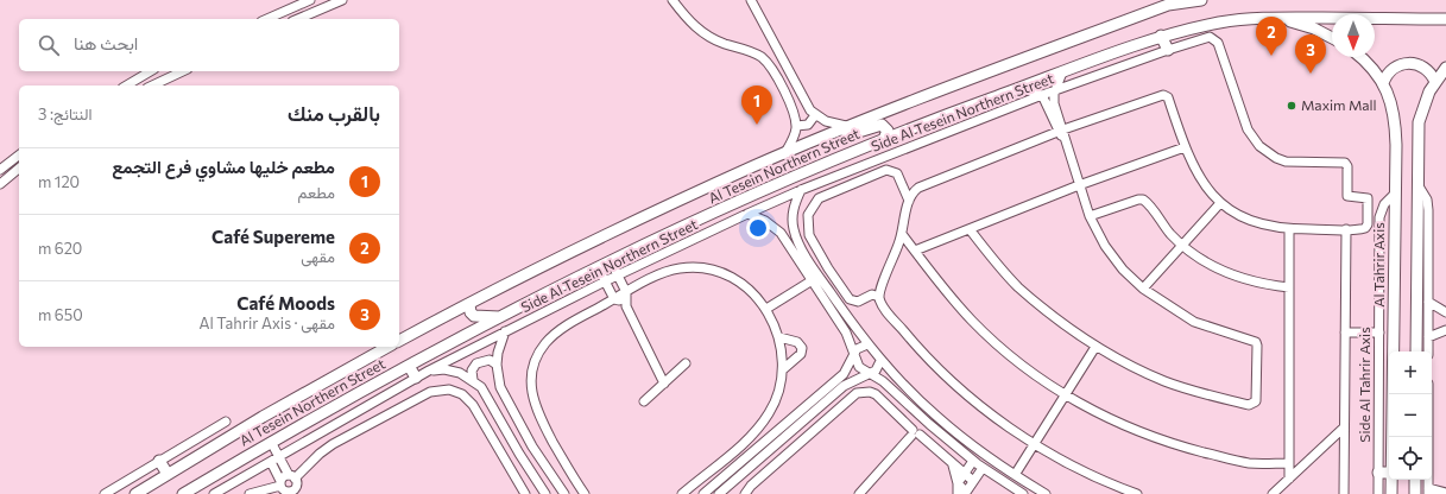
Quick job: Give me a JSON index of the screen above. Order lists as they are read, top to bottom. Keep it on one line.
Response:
{"streets":{"main road":["Al Tesein Northern Street","Al Tahrir Axis"],"street":["Side Al Tesein Northern Street","Side Al Tahrir Axis"]},"crossings":[["Al Tahrir Axis","Side Al Tahrir Axis"]],"places":["Maxim Mall"],"north":"bottom","page":{"pins":["2","3","1"],"search":"ابحث هنا","heading":["بالقرب منك","النتائج: 3"],"list":[{"mark":"1","name":"مطعم خليها مشاوي فرع التجمع","note":"مطعم","value":"120 m"},{"mark":"2","name":"Café Supereme","note":"مقهى","value":"620 m"},{"mark":"3","name":"Café Moods","note":"مقهى · Al Tahrir Axis","value":"650 m"}],"map_buttons":["+","−"]}}
